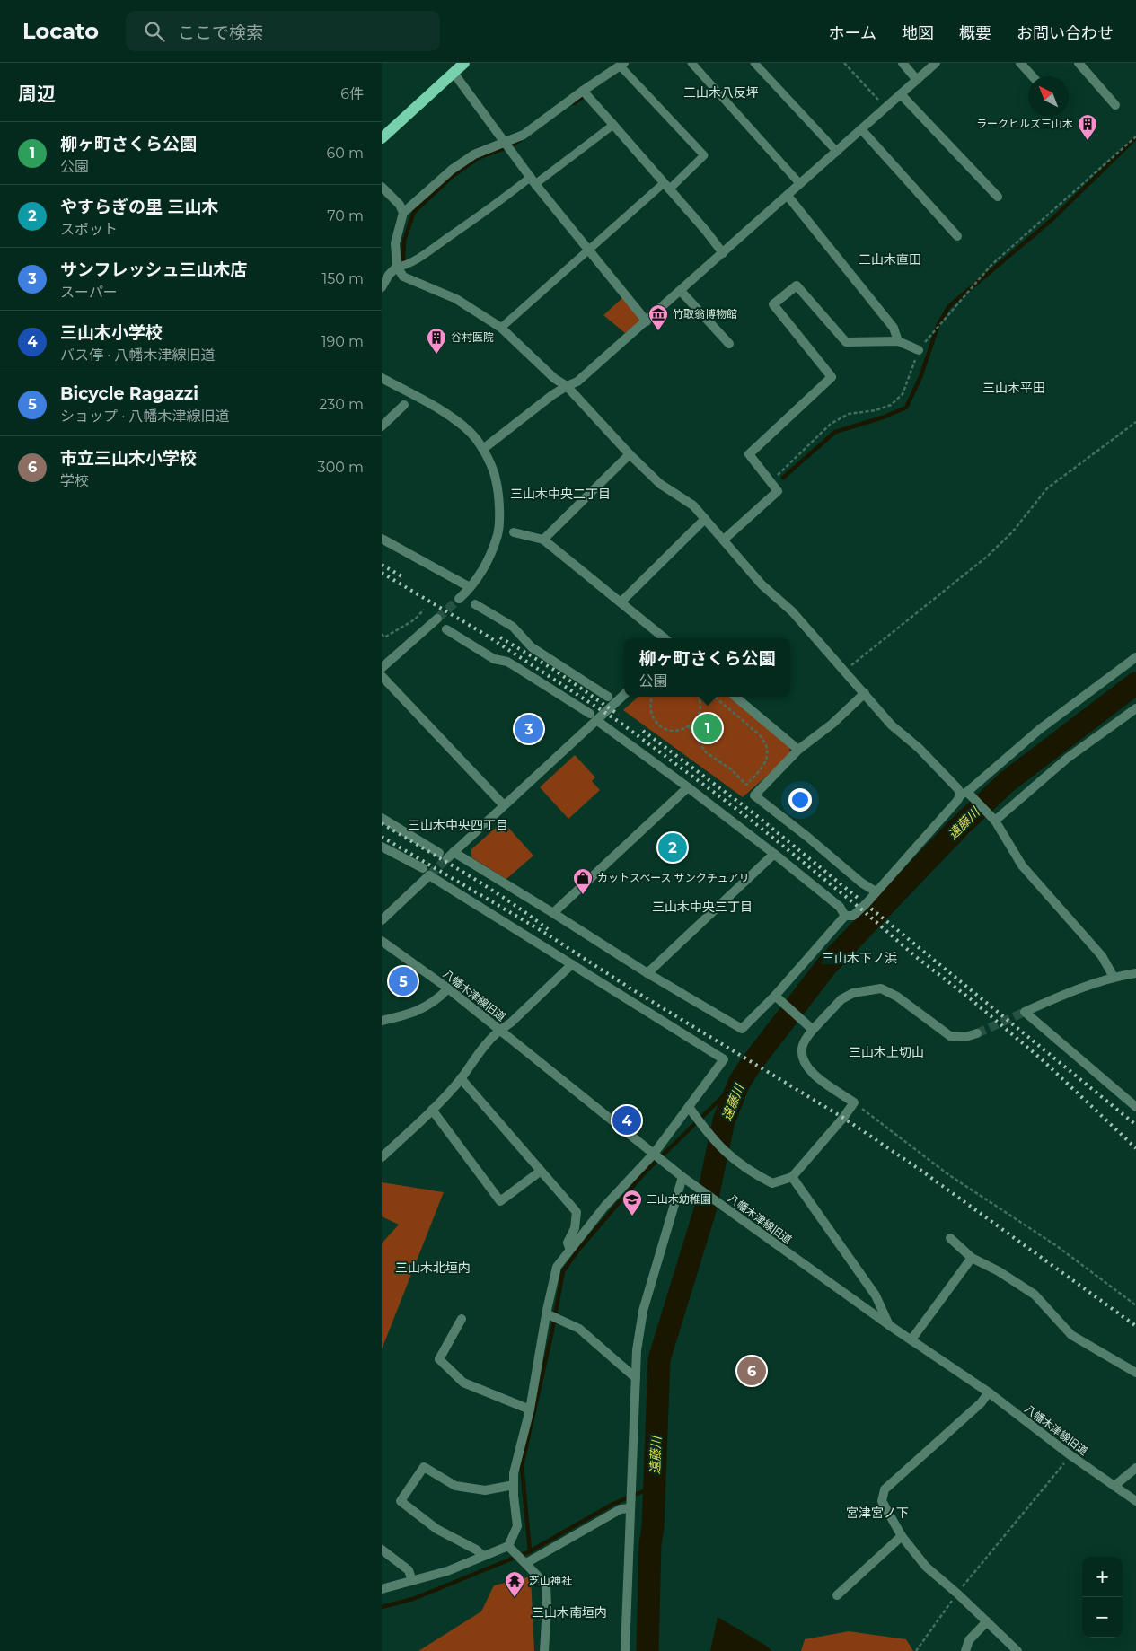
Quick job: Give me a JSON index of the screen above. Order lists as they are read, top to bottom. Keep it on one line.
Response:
{"streets":{"street":["八幡木津線旧道"]},"districts":["三山木八反坪","三山木直田","三山木平田","三山木中央二丁目","三山木中央四丁目","三山木中央三丁目","三山木下ノ浜","三山木上切山","三山木北垣内","宮津宮ノ下","三山木南垣内"],"water":["遠藤川"],"places":{"building":["ラークヒルズ三山木","谷村医院"],"museum":["竹取翁博物館"],"shop":["カットスペース サンクチュアリ"],"school or university":["三山木幼稚園"],"temple":["芝山神社"]},"north":"top left","page":{"header":"Locato","search":"ここで検索","nav":["ホーム","地図","概要","お問い合わせ"],"heading":["周辺","6件"],"list":[{"mark":"1","name":"柳ヶ町さくら公園","note":"公園","value":"60 m"},{"mark":"2","name":"やすらぎの里 三山木","note":"スポット","value":"70 m"},{"mark":"3","name":"サンフレッシュ三山木店","note":"スーパー","value":"150 m"},{"mark":"4","name":"三山木小学校","note":"バス停 · 八幡木津線旧道","value":"190 m"},{"mark":"5","name":"Bicycle Ragazzi","note":"ショップ · 八幡木津線旧道","value":"230 m"},{"mark":"6","name":"市立三山木小学校","note":"学校","value":"300 m"}],"popup":["柳ヶ町さくら公園","公園"],"pins":["1","3","2","5","4","6"],"map_buttons":["+","−"]}}
